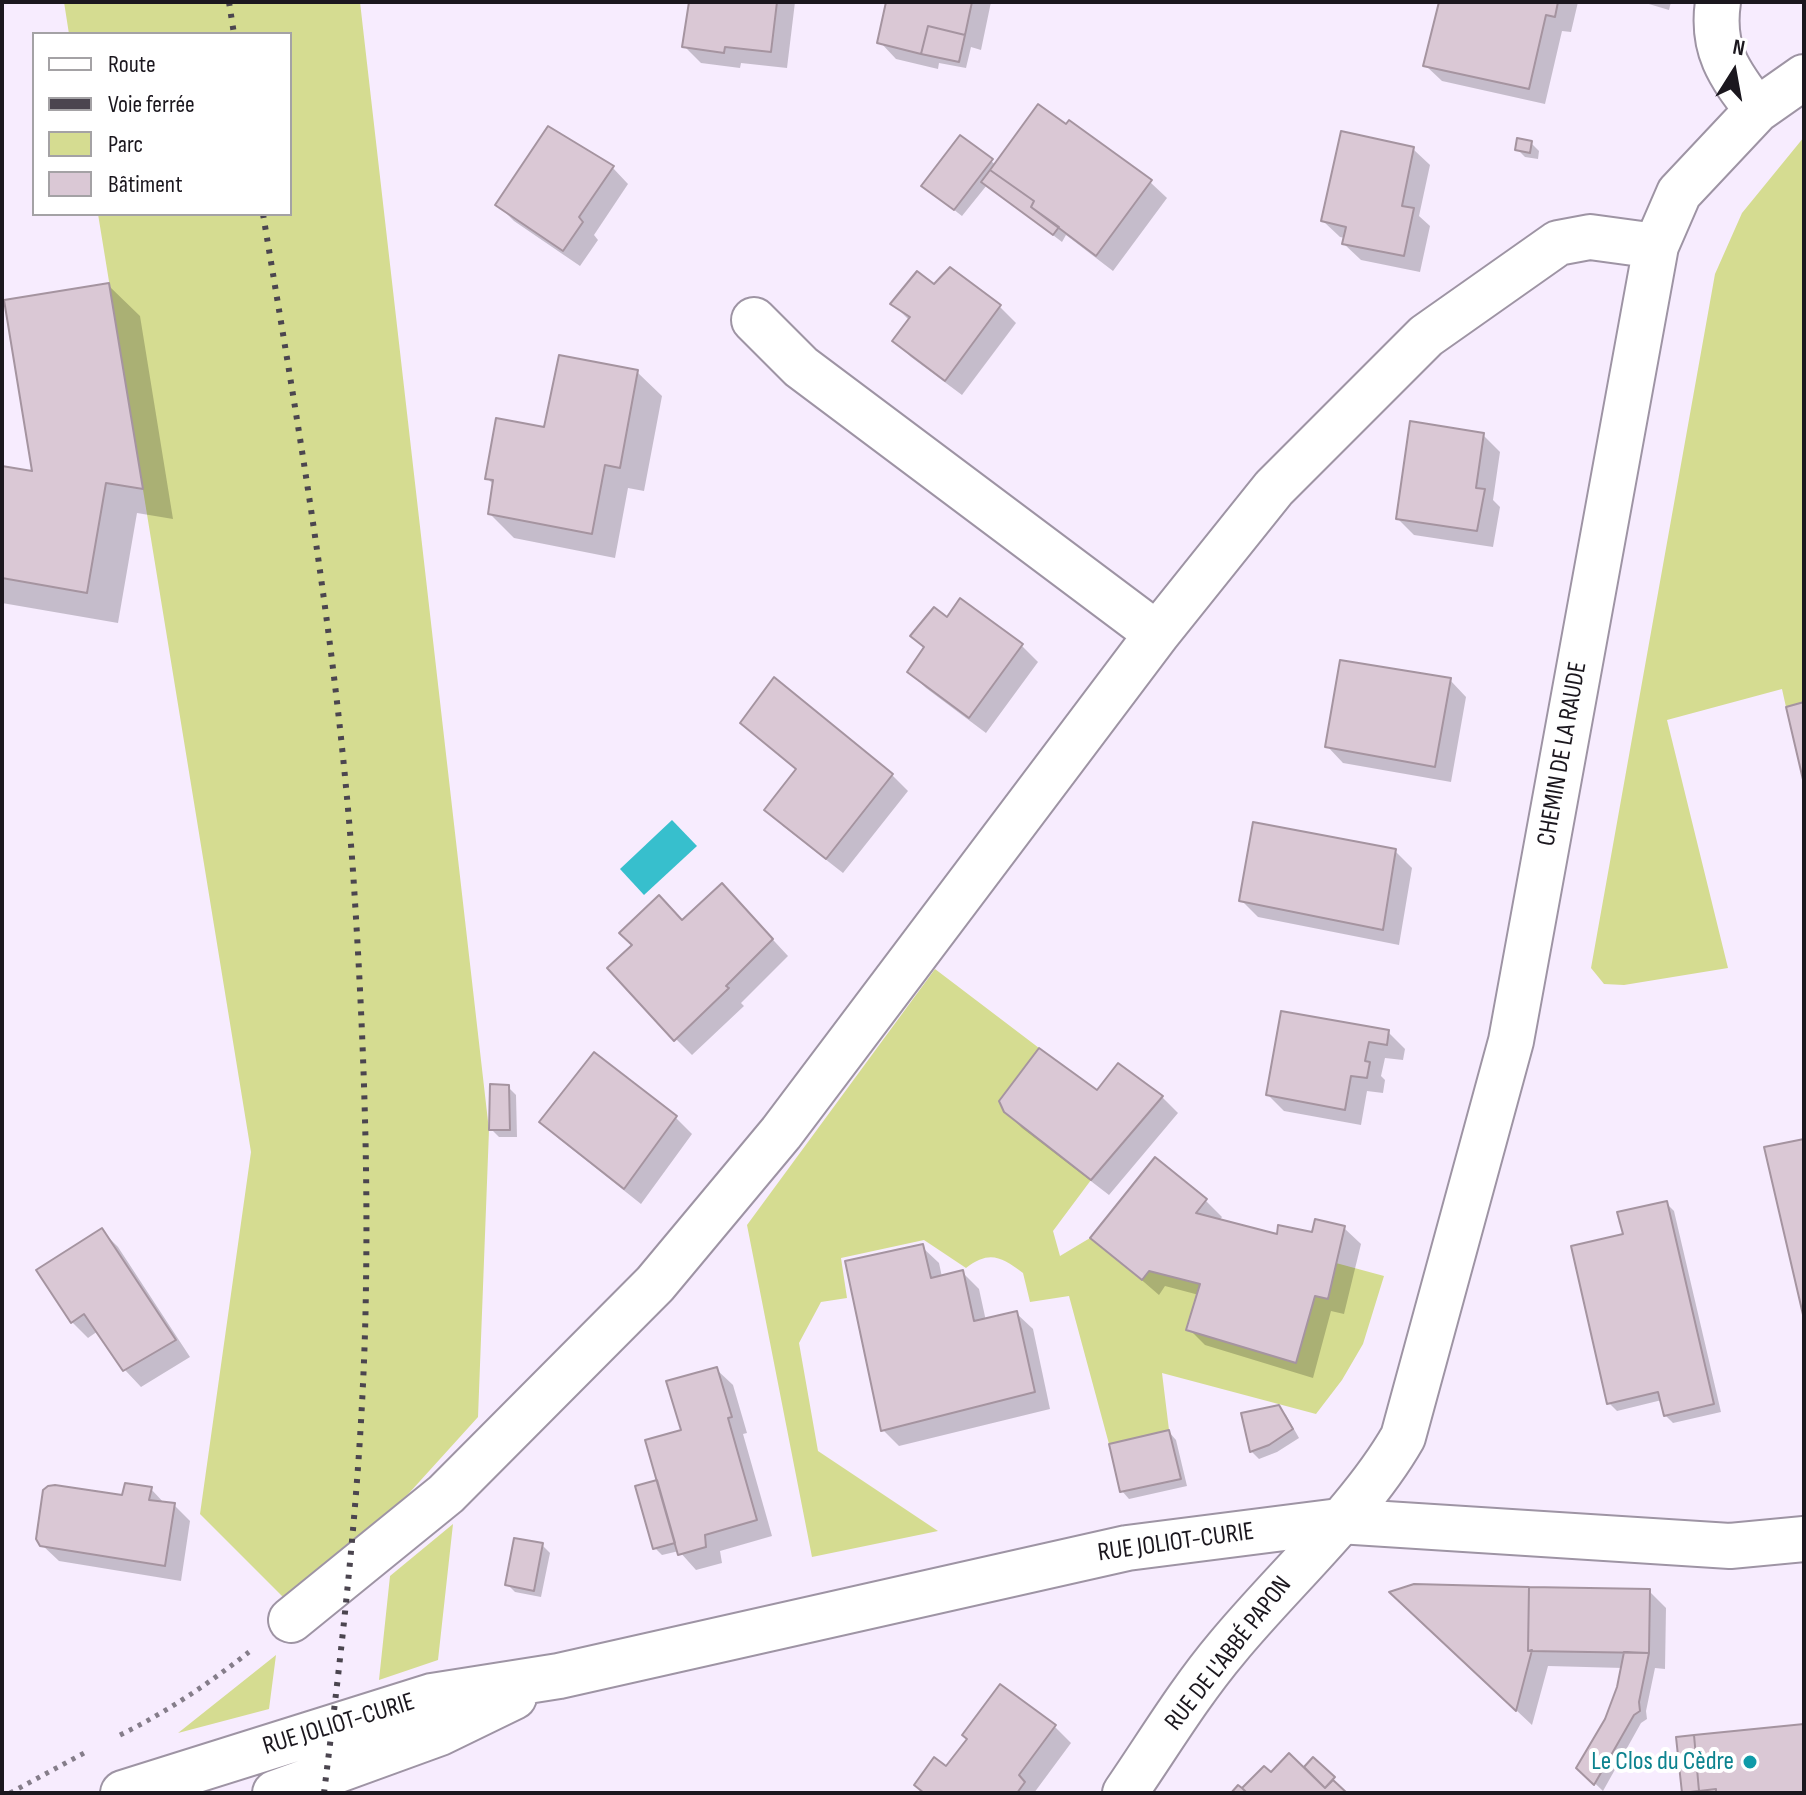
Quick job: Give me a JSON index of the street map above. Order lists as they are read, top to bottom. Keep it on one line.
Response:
{"streets":{"street":["CHEMIN DE LA RAUDE","RUE JOLIOT-CURIE","RUE DE L'ABBÉ PAPON"]},"crossings":[["CHEMIN DE LA RAUDE","RUE JOLIOT-CURIE"],["CHEMIN DE LA RAUDE","RUE DE L'ABBÉ PAPON"],["RUE JOLIOT-CURIE","RUE DE L'ABBÉ PAPON"]],"places":["Le Clos du Cèdre"],"legend":["Route","Voie ferrée","Parc","Bâtiment"],"north":"top"}
